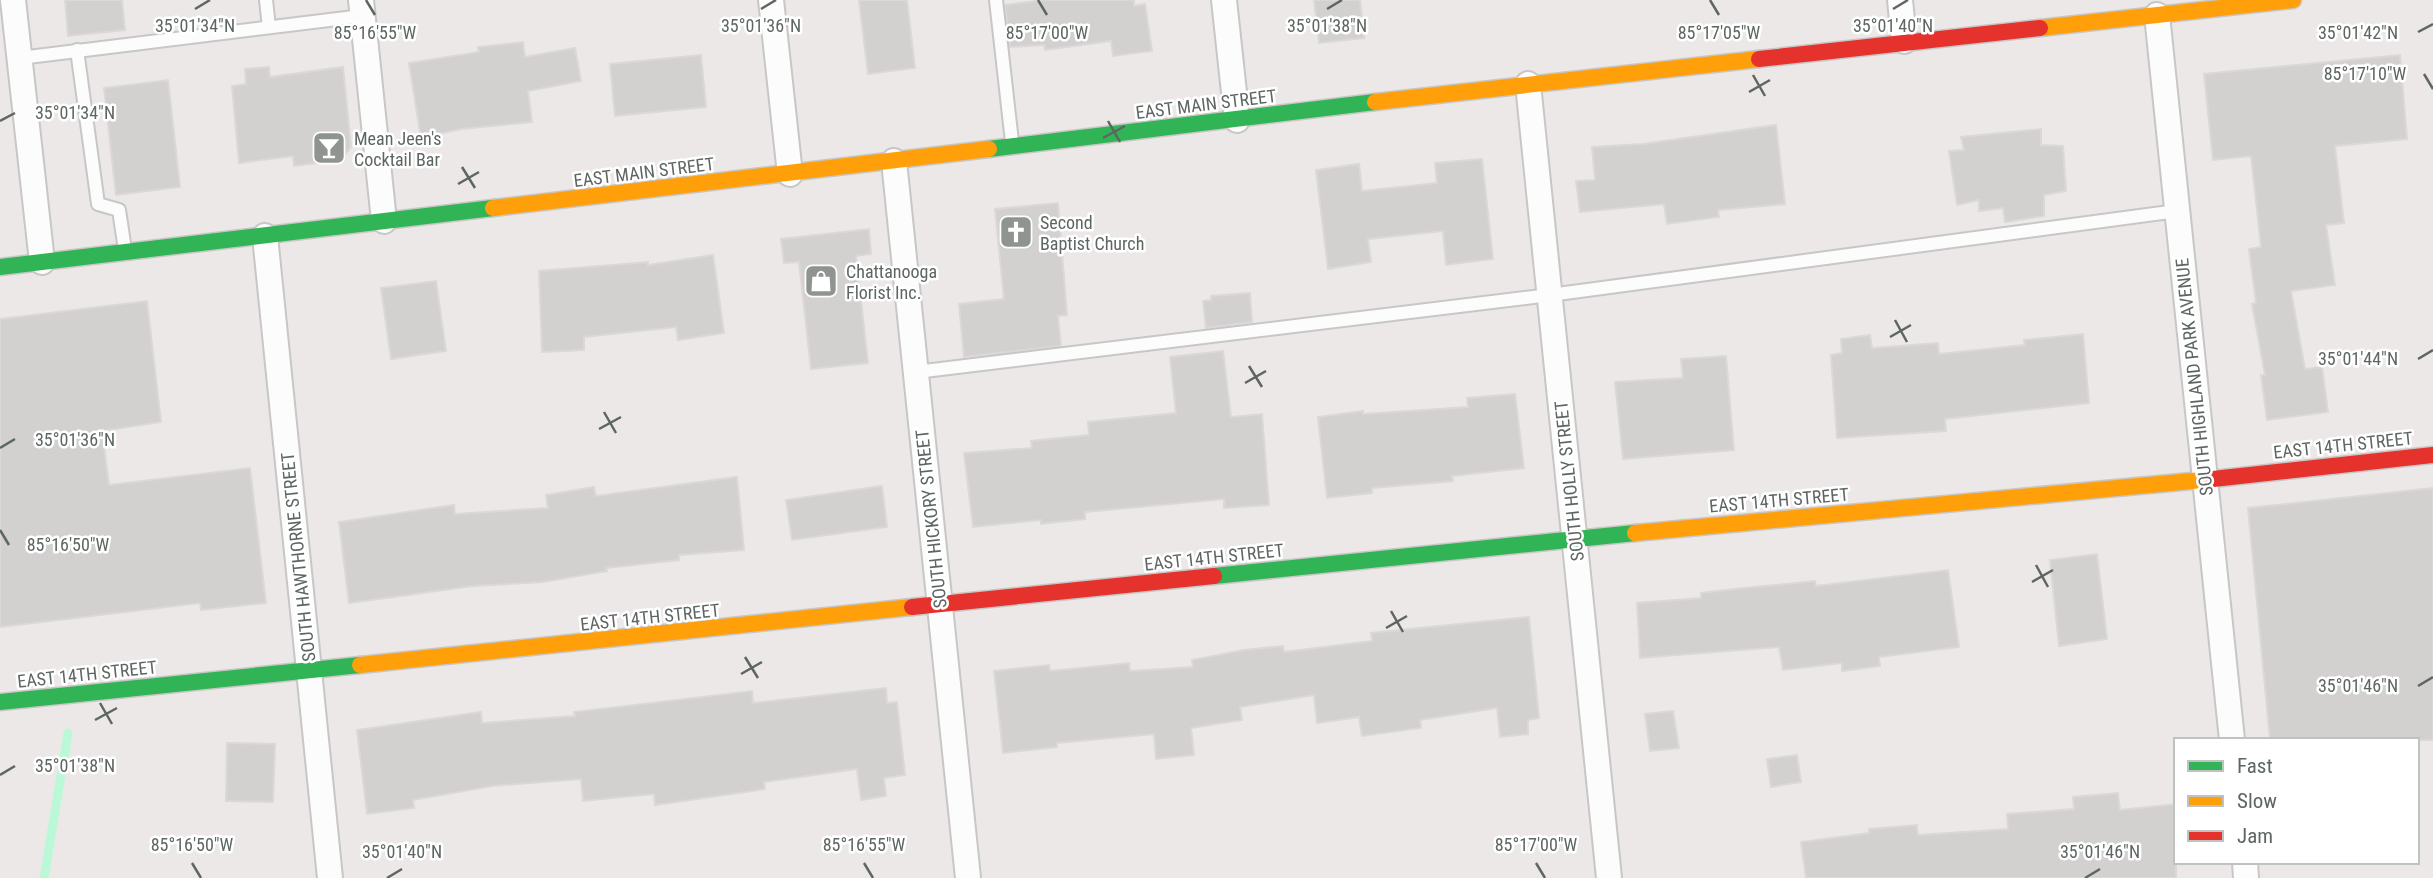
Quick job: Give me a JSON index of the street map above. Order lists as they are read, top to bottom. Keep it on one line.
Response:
{"streets":{"street":["EAST MAIN STREET","SOUTH HIGHLAND PARK AVENUE","EAST 14TH STREET","SOUTH HOLLY STREET","SOUTH HICKORY STREET","SOUTH HAWTHORNE STREET"]},"crossings":[["EAST MAIN STREET","SOUTH HIGHLAND PARK AVENUE"],["EAST MAIN STREET","SOUTH HOLLY STREET"],["EAST MAIN STREET","SOUTH HICKORY STREET"],["EAST MAIN STREET","SOUTH HAWTHORNE STREET"],["SOUTH HIGHLAND PARK AVENUE","EAST 14TH STREET"],["EAST 14TH STREET","SOUTH HOLLY STREET"],["EAST 14TH STREET","SOUTH HICKORY STREET"],["EAST 14TH STREET","SOUTH HAWTHORNE STREET"]],"places":{"bar":["Mean Jeen's Cocktail Bar"],"church":["Second Baptist Church"],"shop":["Chattanooga Florist Inc."]},"legend":["Fast","Slow","Jam"],"coordinates":["35°01'34\"N","35°01'36\"N","35°01'38\"N","35°01'40\"N","35°01'42\"N","85°16'55\"W","85°17'00\"W","85°17'05\"W","85°17'10\"W","35°01'44\"N","85°16'50\"W","35°01'46\"N"]}
